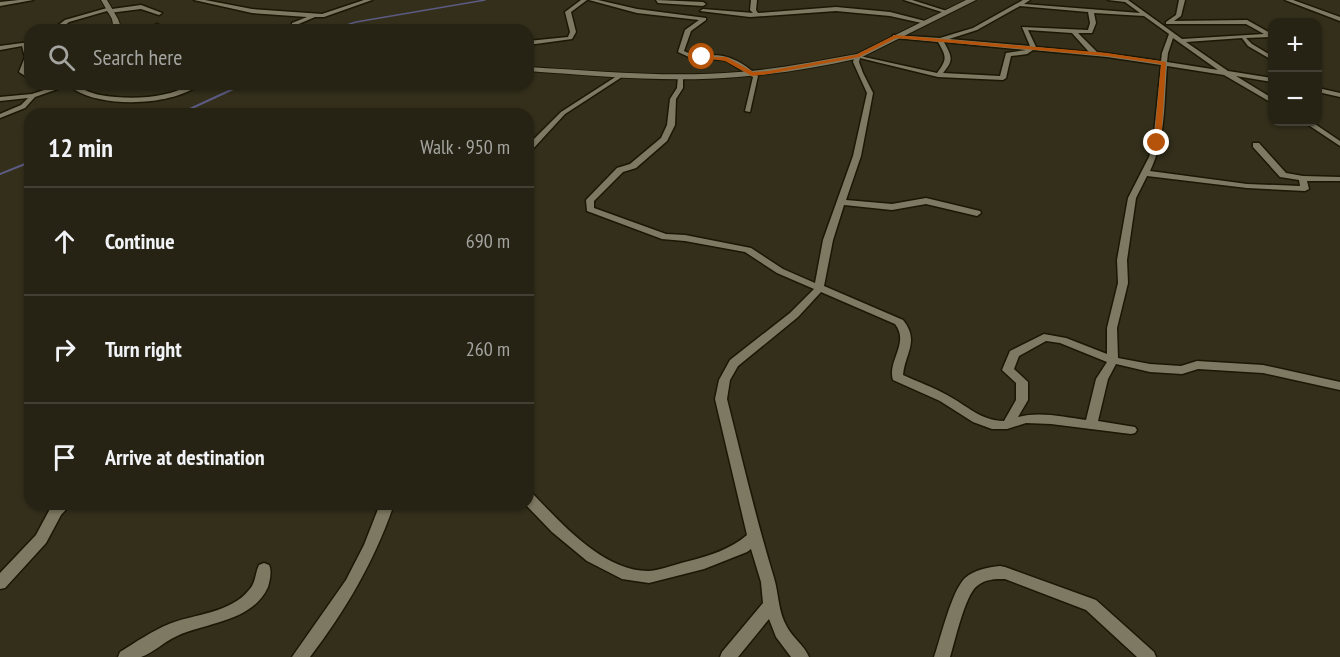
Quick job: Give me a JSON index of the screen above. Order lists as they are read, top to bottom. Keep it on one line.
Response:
{"page":{"map_buttons":["+","−"],"search":"Search here","heading":["12 min","Walk · 950 m"],"list":[["Continue","690 m"],["Turn right","260 m"],"Arrive at destination"]}}
